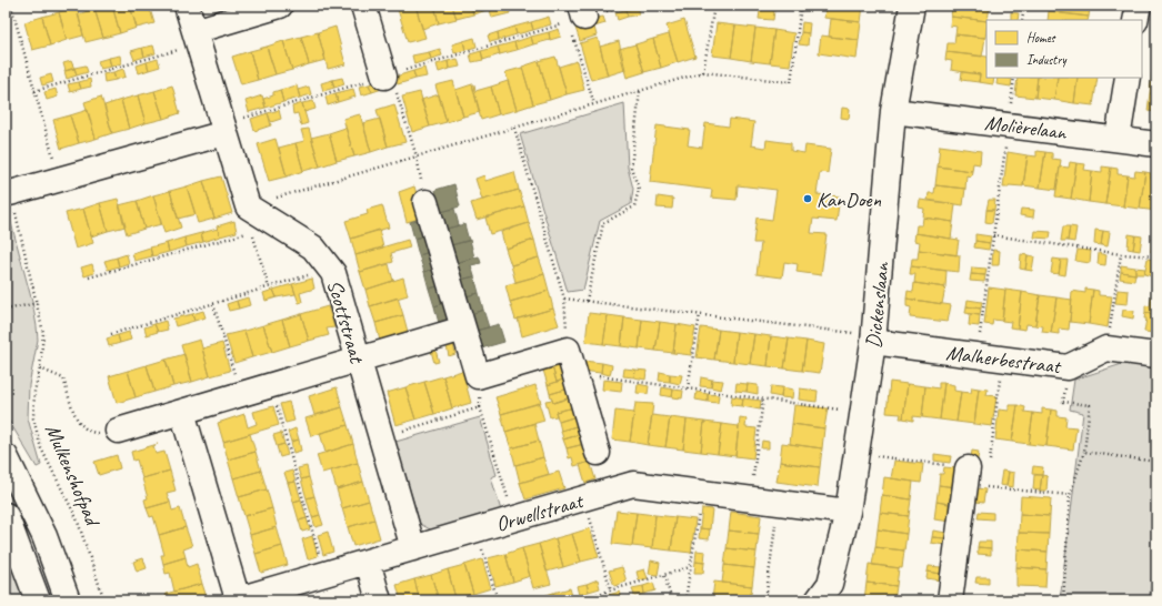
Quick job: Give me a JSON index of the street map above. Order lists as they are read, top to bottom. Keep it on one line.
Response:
{"streets":{"street":["Molièrelaan","Dickenslaan","Scottstraat","Malherbestraat","Orwellstraat"],"path":["Mulkenshofpad"]},"crossings":[["Molièrelaan","Dickenslaan"],["Dickenslaan","Malherbestraat"],["Dickenslaan","Orwellstraat"],["Scottstraat","Orwellstraat"]],"places":["KanDoen"],"legend":["Homes","Industry"]}
